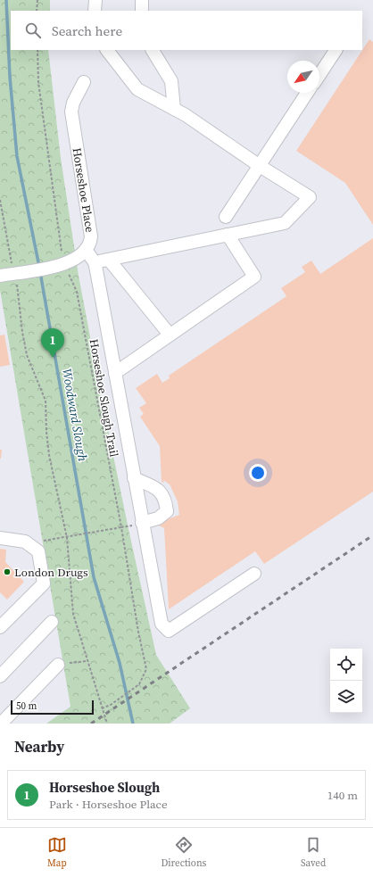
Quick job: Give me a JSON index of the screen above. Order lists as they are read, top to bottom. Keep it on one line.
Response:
{"streets":{"street":["Horseshoe Place"],"path":["Horseshoe Slough Trail"]},"water":["Woodward Slough"],"places":["London Drugs"],"scale_bar":"50 m","north":"bottom left","page":{"search":"Search here","pins":"1","scale":"50 m","heading":"Nearby","list":[{"mark":"1","name":"Horseshoe Slough","note":"Park · Horseshoe Place","value":"140 m"}],"nav":["Map","Directions","Saved"]}}
